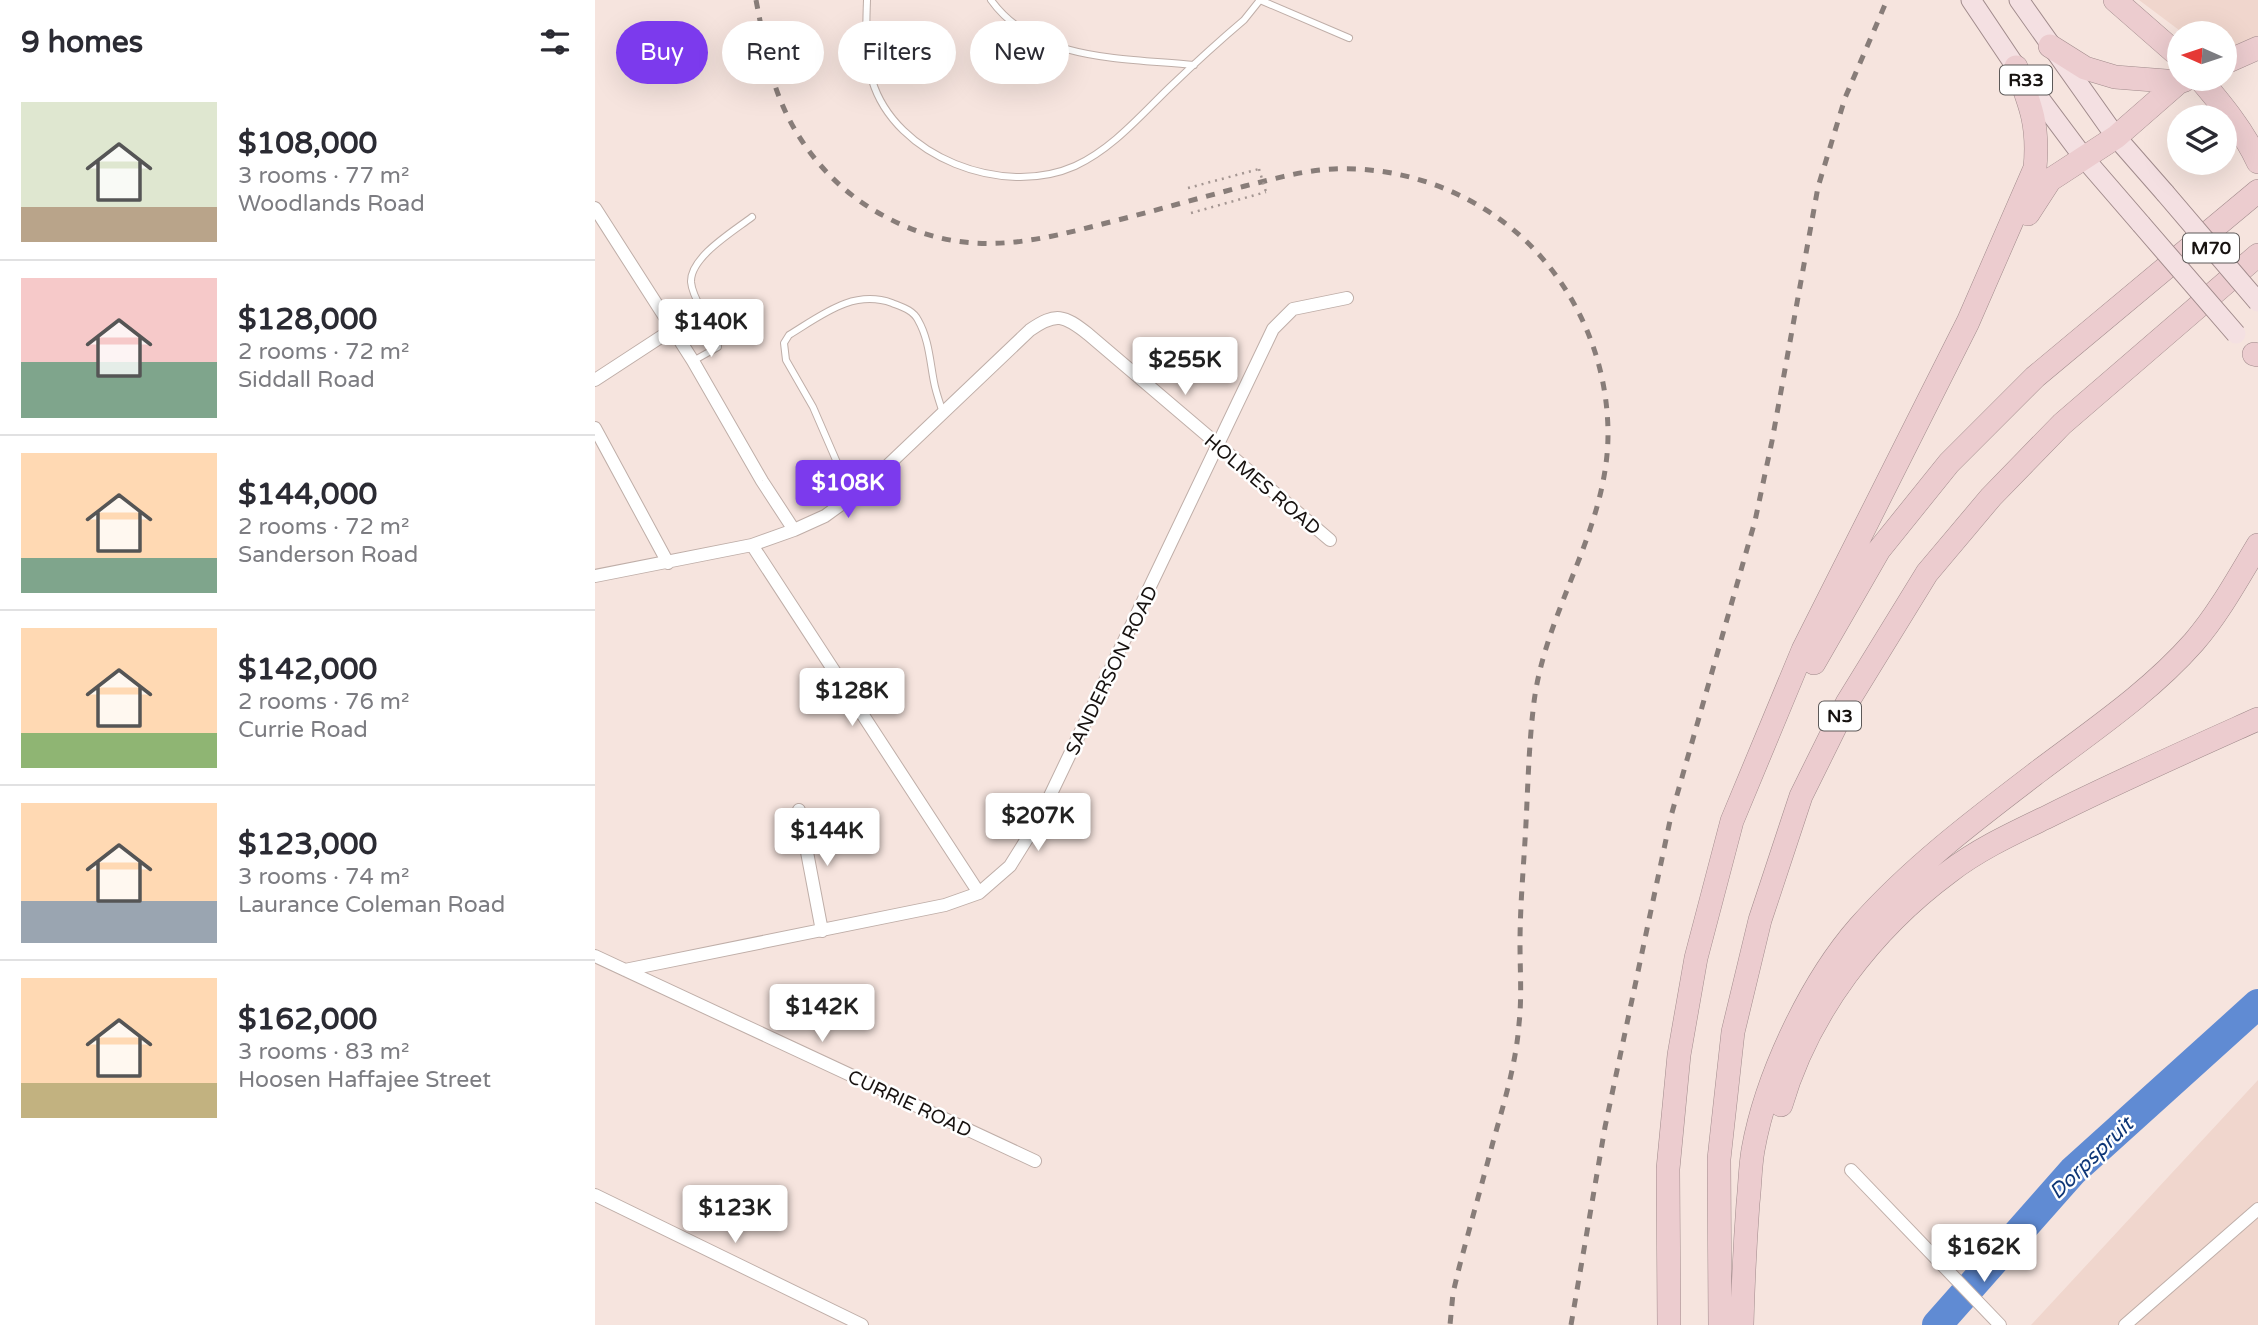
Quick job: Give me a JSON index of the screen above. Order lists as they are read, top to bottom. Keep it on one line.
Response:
{"streets":{"highway":["N3"],"main road":["R33","M70"],"street":["HOLMES ROAD","SANDERSON ROAD","CURRIE ROAD"]},"crossings":[["R33","M70"],["HOLMES ROAD","SANDERSON ROAD"],["SANDERSON ROAD","CURRIE ROAD"]],"water":["Dorpspruit"],"north":"left","page":{"heading":"9 homes","chip":["Buy","Rent","Filters","New"],"list":[{"name":"$108,000","note":"3 rooms · 77 m² · Woodlands Road"},{"name":"$128,000","note":"2 rooms · 72 m² · Siddall Road"},{"name":"$144,000","note":"2 rooms · 72 m² · Sanderson Road"},{"name":"$142,000","note":"2 rooms · 76 m² · Currie Road"},{"name":"$123,000","note":"3 rooms · 74 m² · Laurance Coleman Road"},{"name":"$162,000","note":"3 rooms · 83 m² · Hoosen Haffajee Street"}],"price":["$140K","$255K","$108K","$128K","$207K","$144K","$142K","$123K","$162K"]}}
